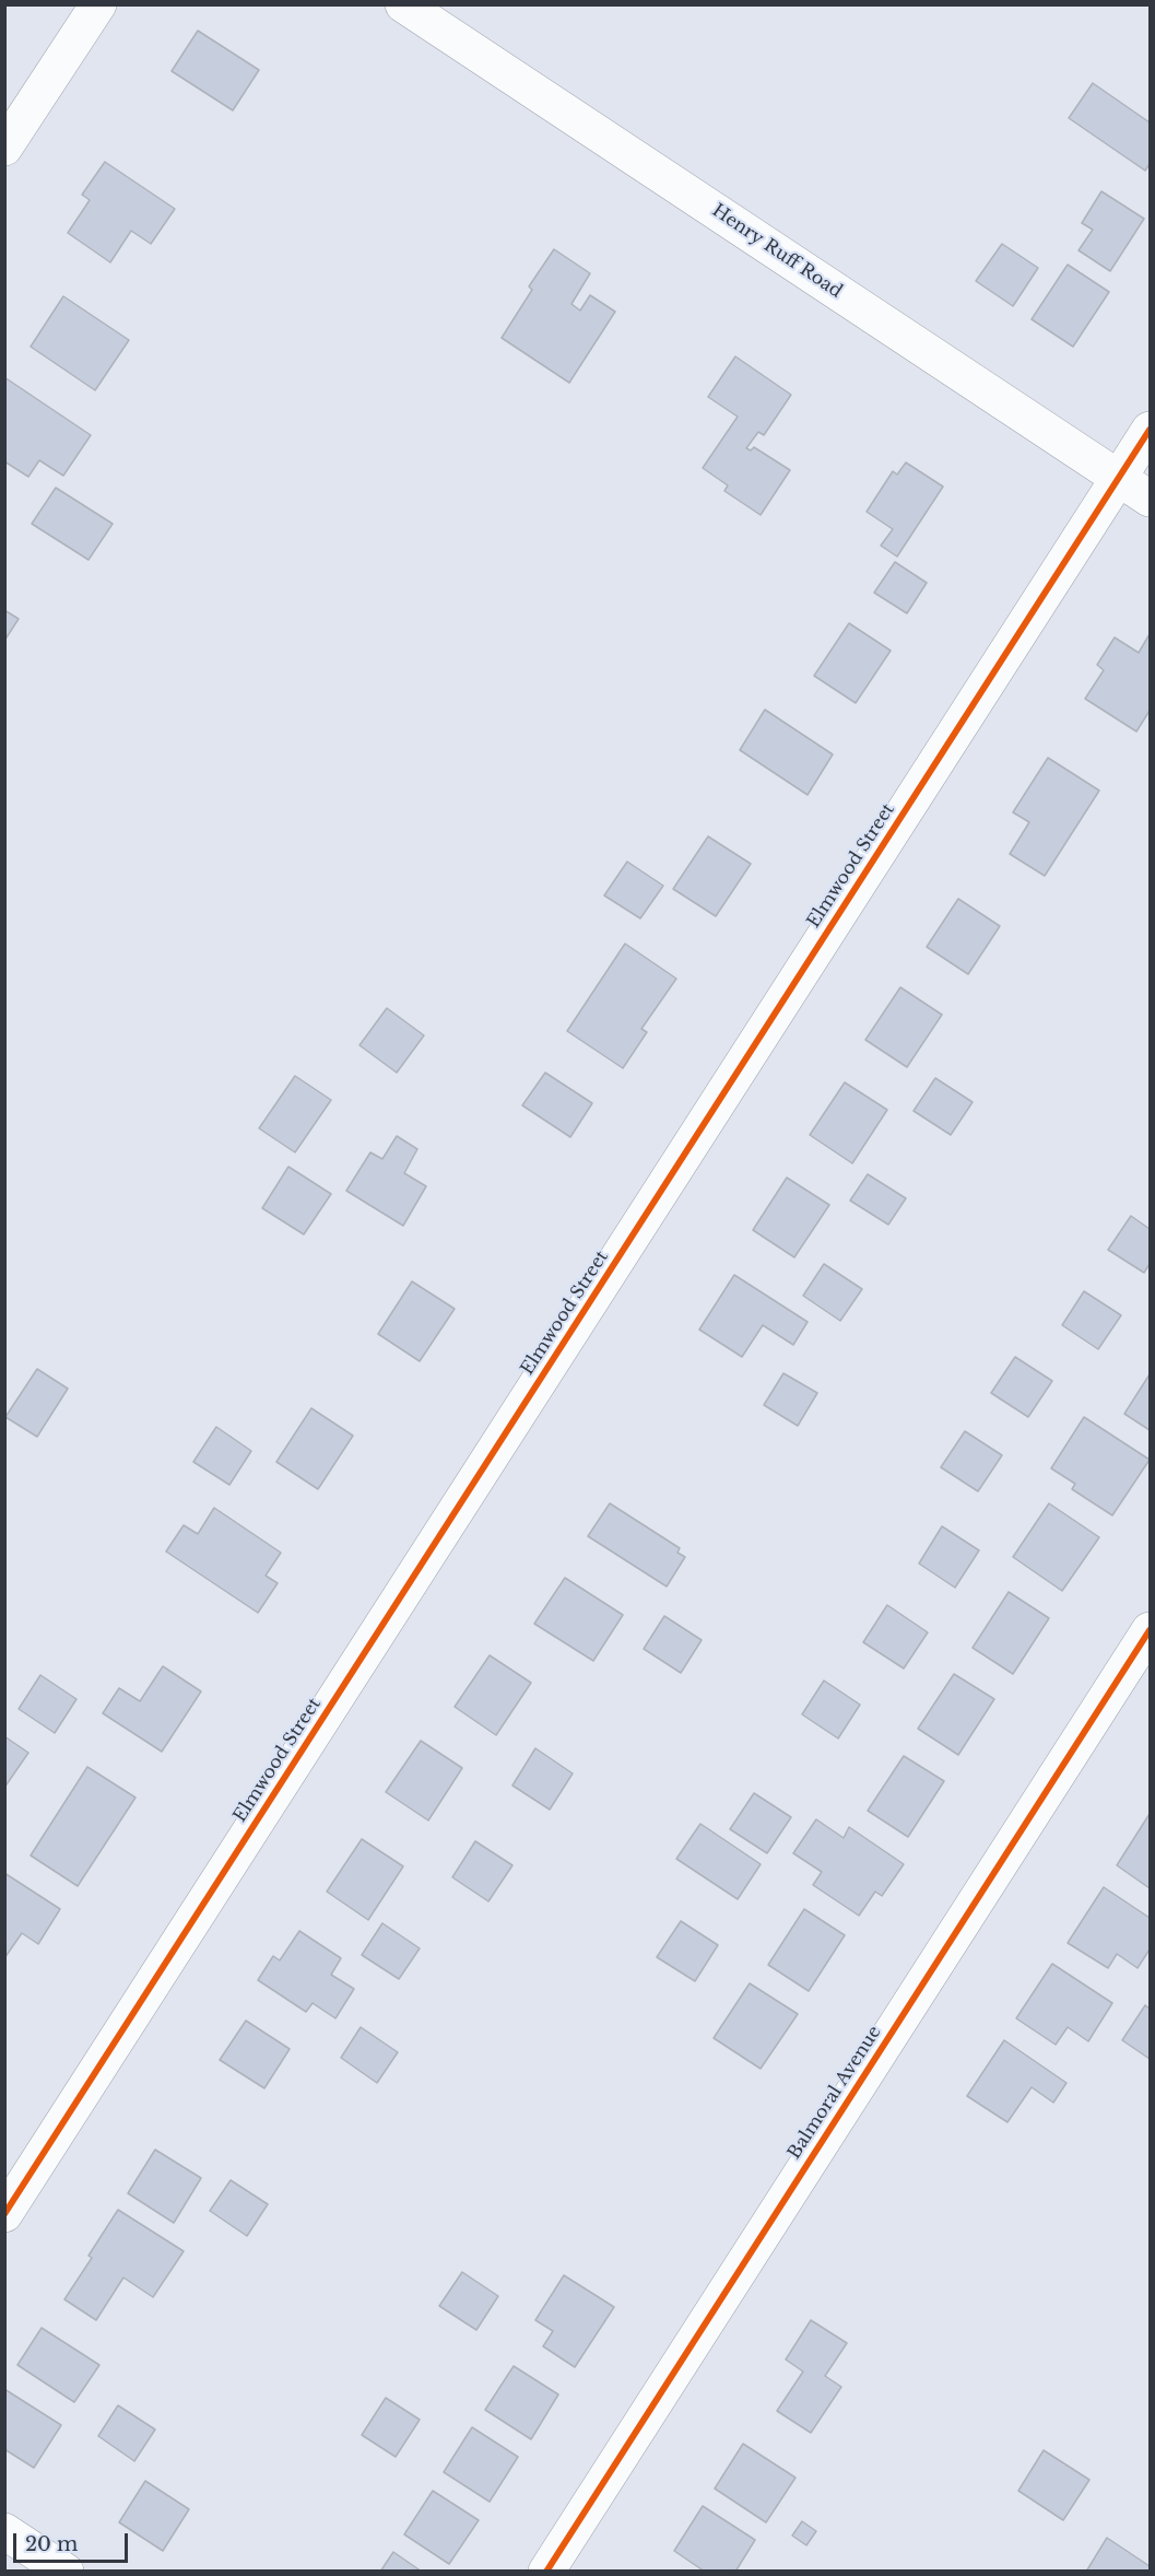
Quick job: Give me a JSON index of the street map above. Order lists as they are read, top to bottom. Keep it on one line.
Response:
{"streets":{"street":["Henry Ruff Road","Elmwood Street","Balmoral Avenue"]},"crossings":[["Henry Ruff Road","Elmwood Street"]],"scale_bar":"20 m"}
